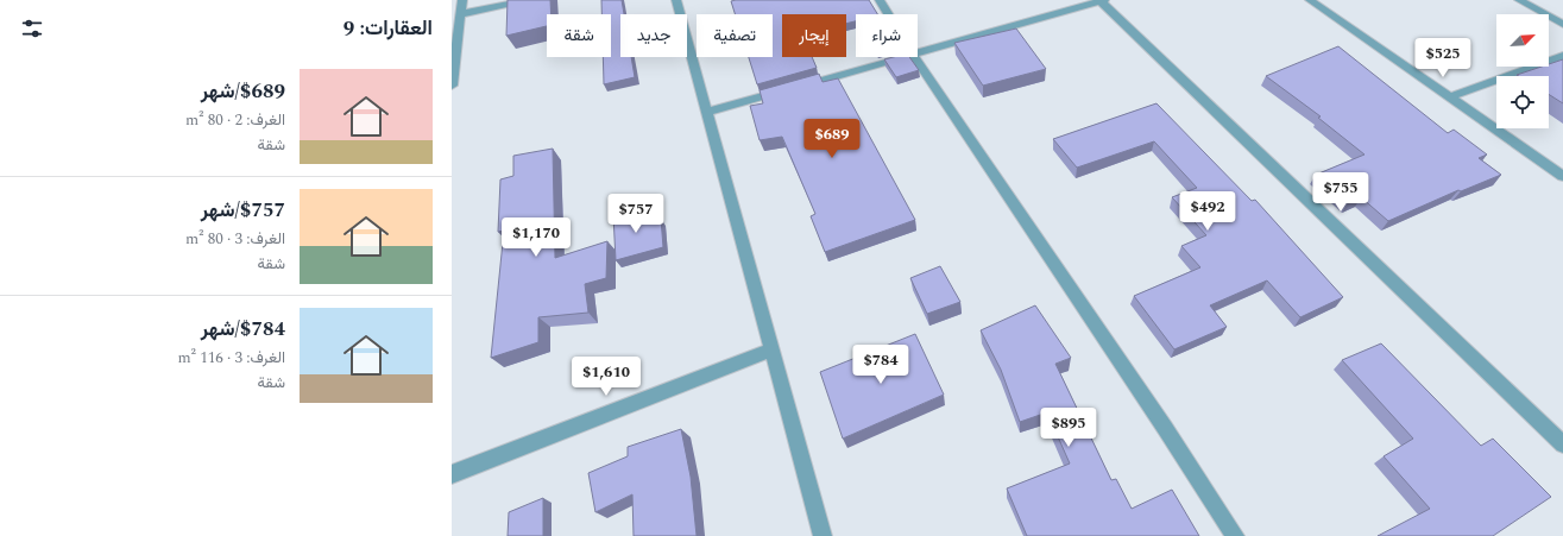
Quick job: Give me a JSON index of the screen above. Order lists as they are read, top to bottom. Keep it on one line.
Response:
{"north":"top right","page":{"heading":"العقارات: 9","chip":["شراء","إيجار","تصفية","جديد","شقة"],"price":["$525","$689","$755","$492","$757","$1,170","$784","$1,610","$895"],"list":[{"name":"$689/شهر","note":"الغرف: 2 · 80 m² · شقة"},{"name":"$757/شهر","note":"الغرف: 3 · 80 m² · شقة"},{"name":"$784/شهر","note":"الغرف: 3 · 116 m² · شقة"}]}}
